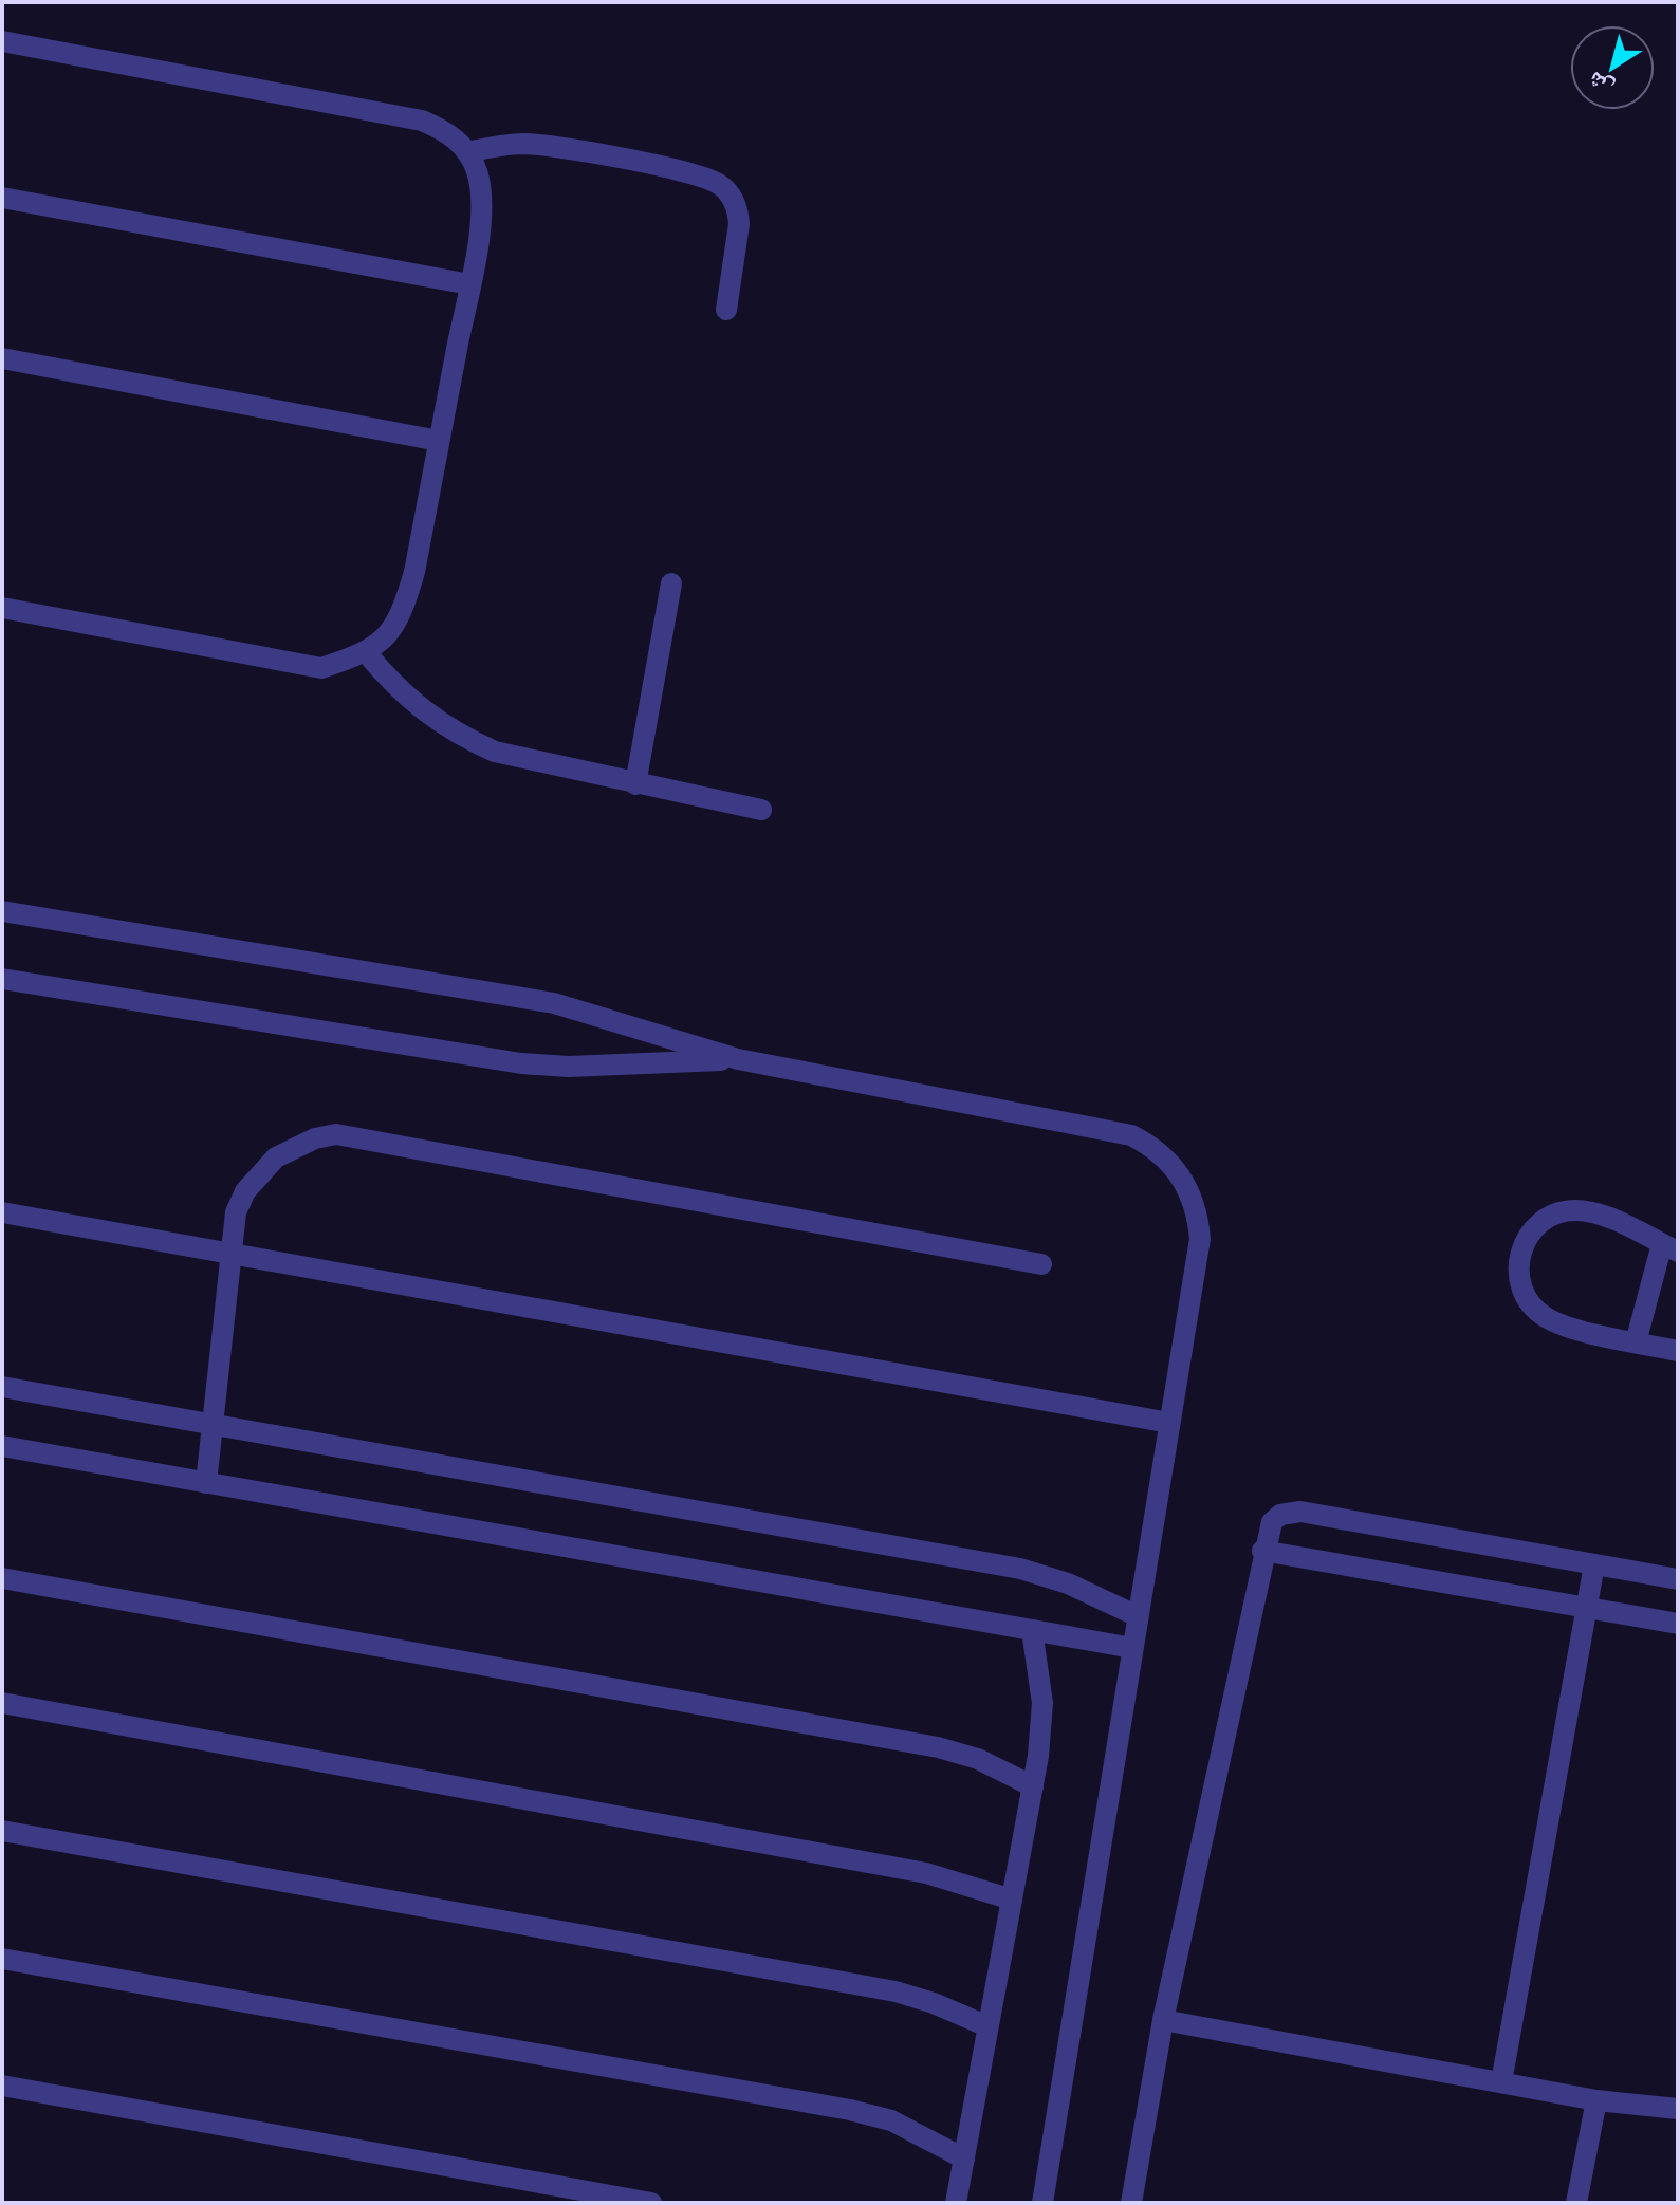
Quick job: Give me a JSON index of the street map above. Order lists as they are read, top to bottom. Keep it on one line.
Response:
{"north":"bottom left"}
